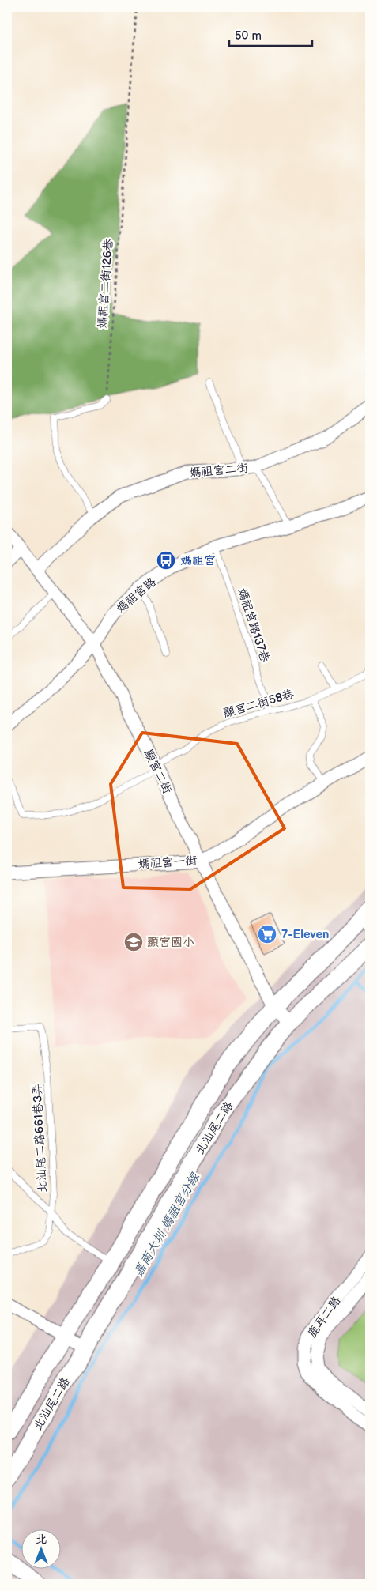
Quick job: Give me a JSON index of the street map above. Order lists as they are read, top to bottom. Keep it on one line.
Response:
{"streets":{"street":["媽祖宮二街","媽祖宮路","顯宮二街","媽祖宮一街","北汕尾二路","鹿耳二路"],"lane":["媽祖宮路137巷","顯宮二街58巷","北汕尾二路661巷3弄"],"path":["媽祖宮二街126巷"]},"crossings":[["媽祖宮二街","顯宮二街"],["媽祖宮路","媽祖宮路137巷"],["媽祖宮路","顯宮二街"],["媽祖宮路137巷","顯宮二街58巷"],["顯宮二街58巷","顯宮二街"],["顯宮二街","媽祖宮一街"],["顯宮二街","北汕尾二路"]],"water":["嘉南大圳 媽祖宮分線"],"places":{"bus stop":["媽祖宮"],"supermarket":["7-Eleven"],"school or university":["顯宮國小"]},"scale_bar":"50 m","north":"top"}
